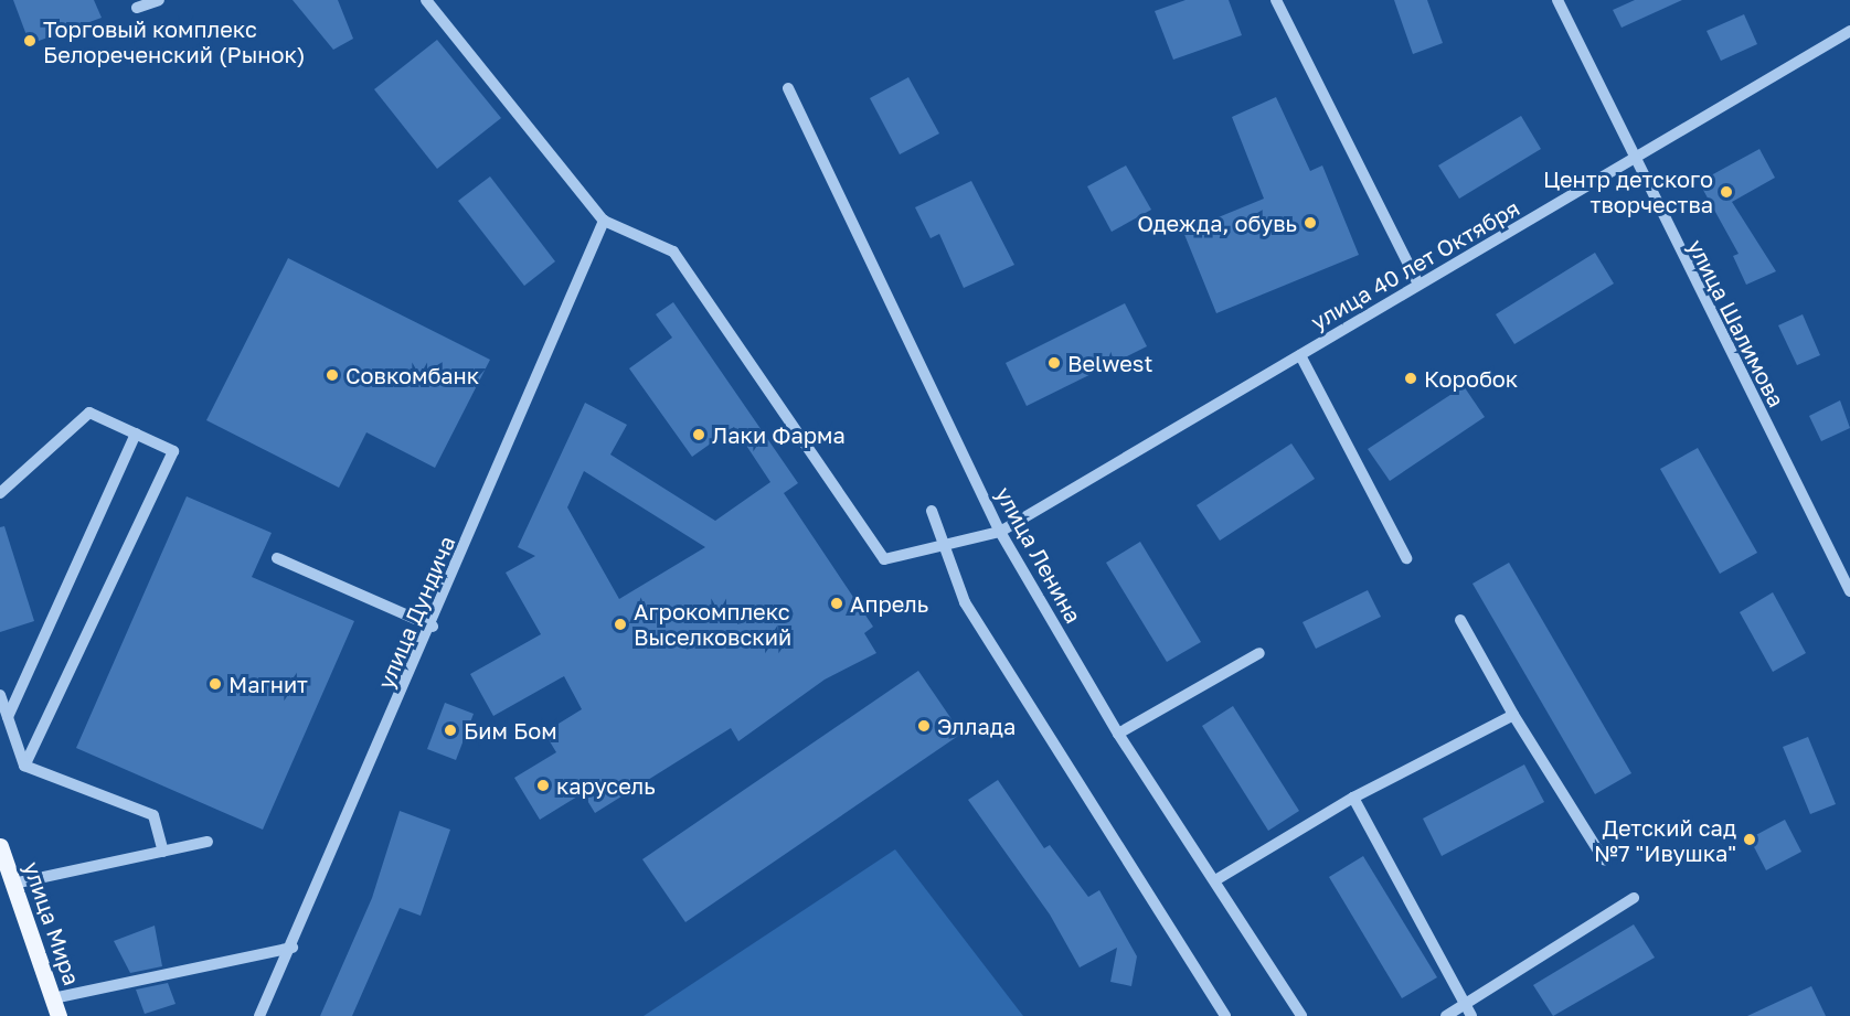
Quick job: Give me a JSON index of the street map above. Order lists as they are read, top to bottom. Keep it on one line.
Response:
{"streets":{"main road":["улица Мира"],"street":["улица 40 лет Октября","улица Шалимова","улица Ленина","улица Дундича"]},"crossings":[["улица 40 лет Октября","улица Шалимова"],["улица 40 лет Октября","улица Ленина"],["улица 40 лет Октября","улица Дундича"]],"places":["Торговый комплекс Белореченский (Рынок)","Центр детского творчества","Одежда, обувь","Belwest","Совкомбанк","Коробок","Лаки Фарма","Апрель","Агрокомплекс Выселковский","Магнит","Эллада","Бим Бом","карусель","Детский сад №7 \"Ивушка\""]}
